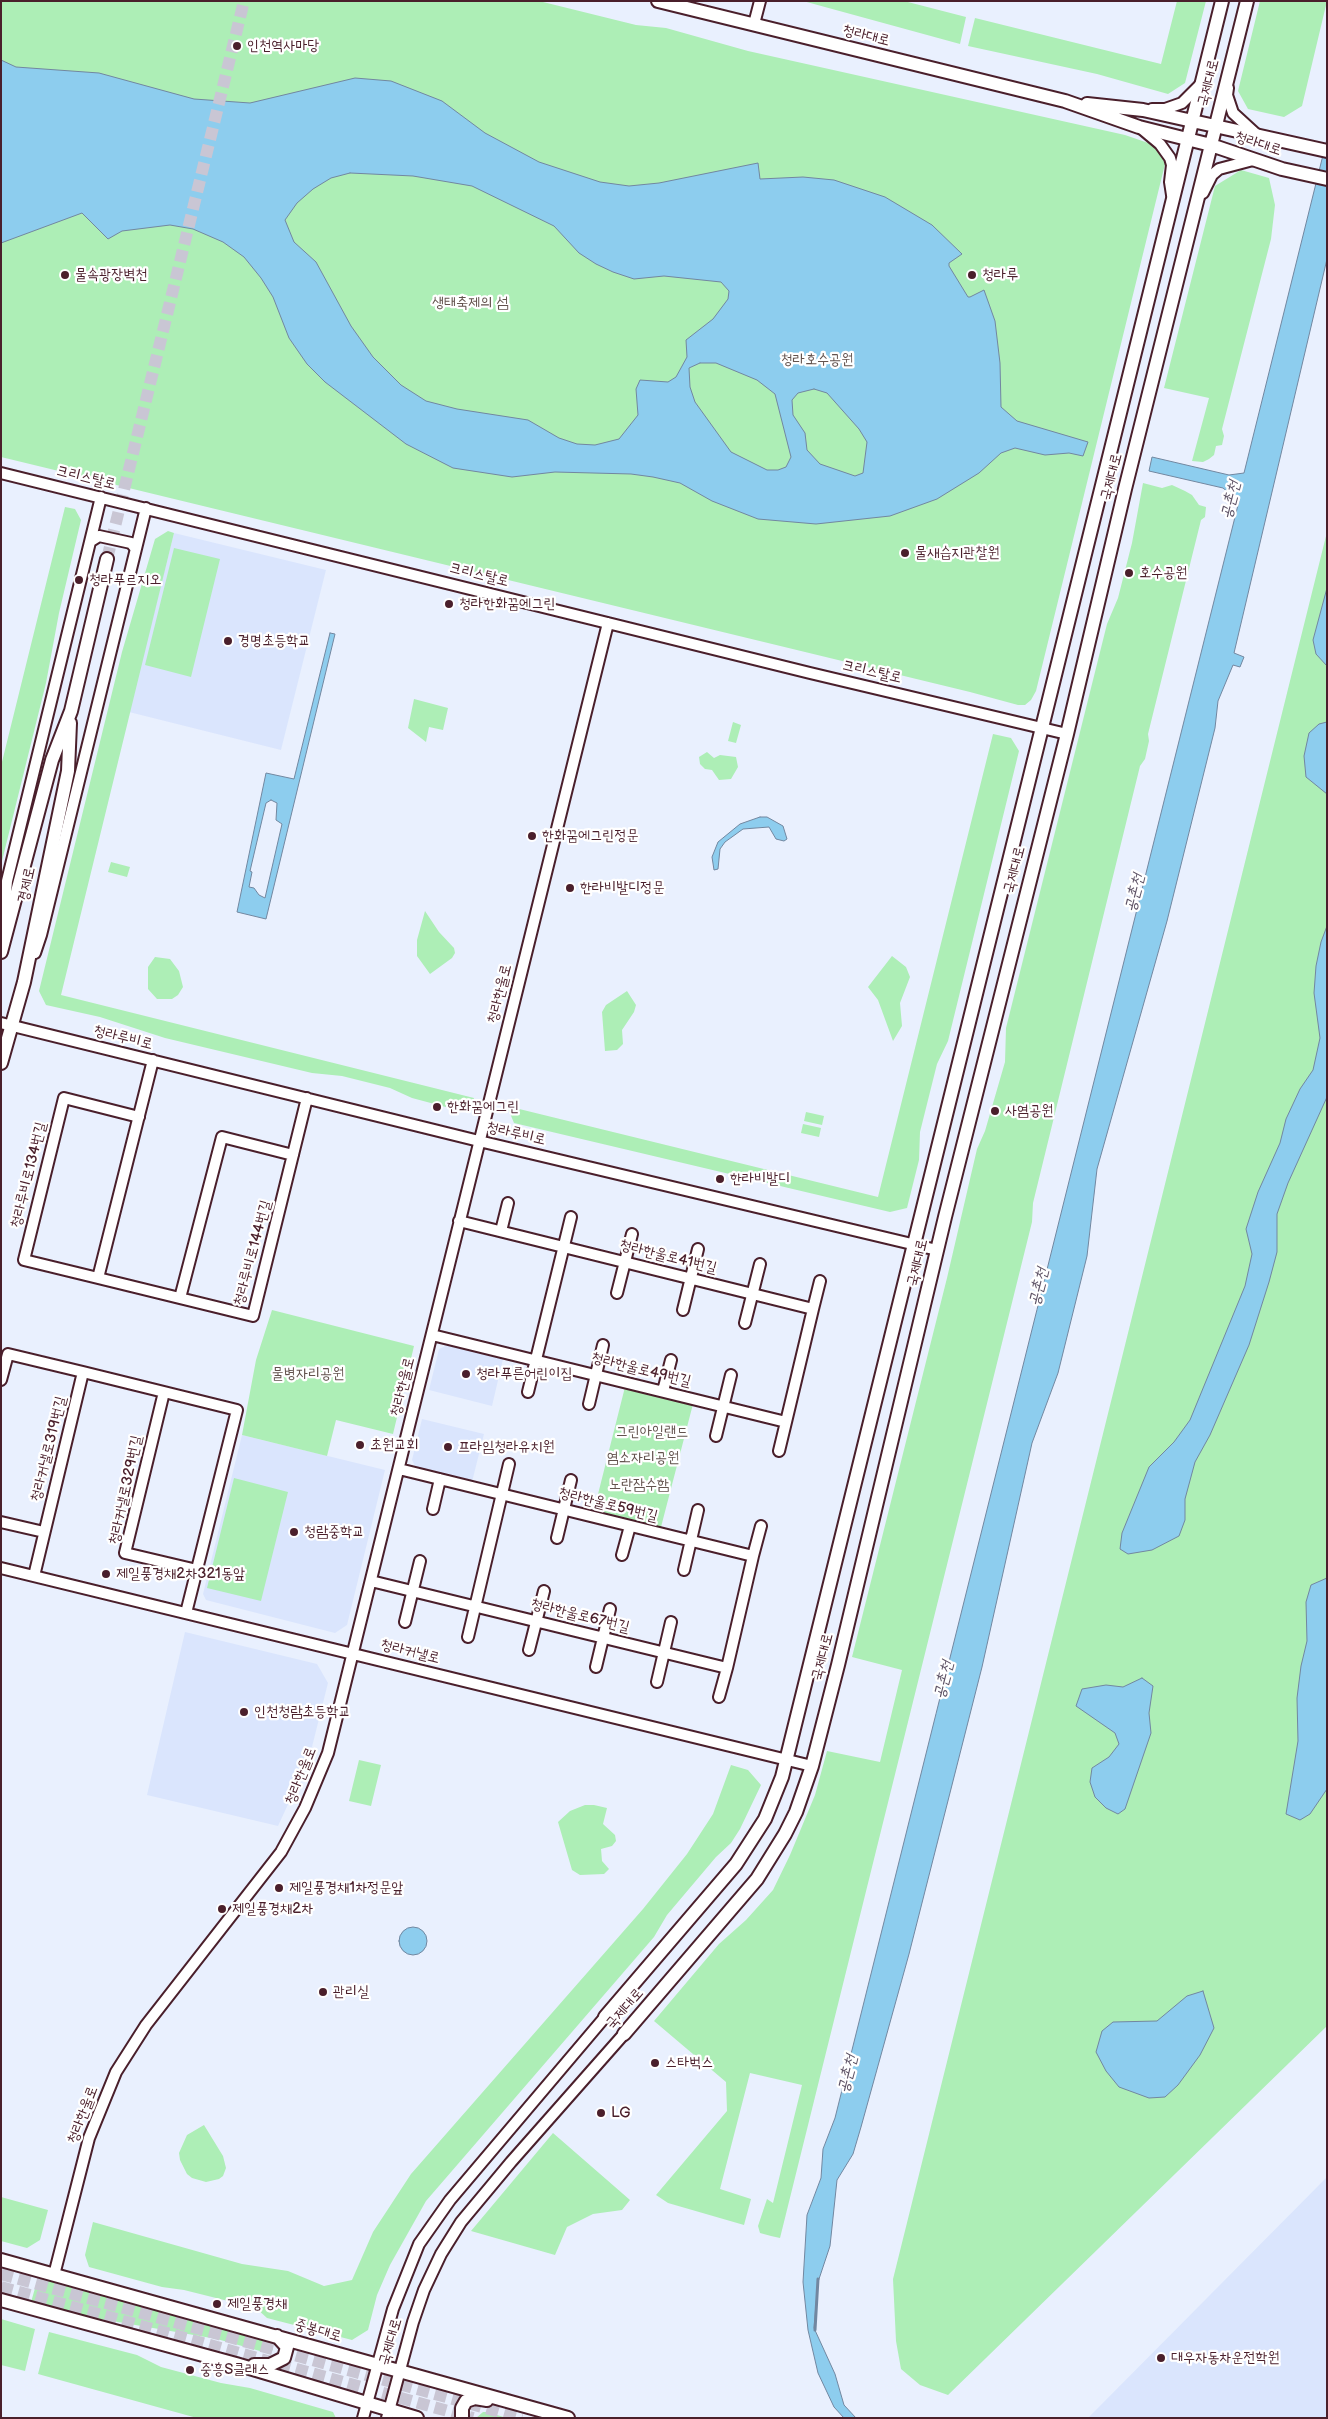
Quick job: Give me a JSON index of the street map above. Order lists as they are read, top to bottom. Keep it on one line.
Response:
{"streets":{"main road":["청라대로","국제대로","경제로","중봉대로"],"street":["크리스탈로","청라한울로","청라루비로","청라루비로134번길","청라루비로144번길","청라한울로41번길","청라한울로49번길","청라커낼로319번길","청라커낼로329번길","청라한울로59번길","청라한울로67번길","청라커낼로"]},"crossings":[["청라대로","국제대로"],["국제대로","크리스탈로"],["국제대로","청라루비로"],["국제대로","청라커낼로"],["국제대로","중봉대로"],["크리스탈로","청라한울로"],["경제로","청라루비로"],["청라한울로","청라루비로"],["청라한울로","청라한울로41번길"],["청라한울로","청라한울로49번길"],["청라한울로","청라한울로59번길"],["청라한울로","청라한울로67번길"],["청라한울로","청라커낼로"],["청라한울로","중봉대로"],["청라루비로","청라루비로144번길"],["청라루비로134번길","청라루비로144번길"],["청라커낼로319번길","청라커낼로"]],"water":["공촌천"],"parks":["생태축제의 섬","청라호수공원","물병자리공원","그린아일랜드","염소자리공원","노란잠수함"],"places":["인천역사마당","물속광장벽천","청라루","물새습지관찰원","호수공원","청라푸르지오","청라한화꿈에그린","경명초등학교","한화꿈에그린정문","한라비발디정문","한화꿈에그린","사염공원","한라비발디","청라푸른어린이집","초원교회","프라임청라유치원","청람중학교","제일풍경채2차321동앞","인천청람초등학교","제일풍경채1차정문앞","제일풍경채2차","관리실","스타벅스","LG","제일풍경채","대우자동차운전학원","중흥S클래스"]}
